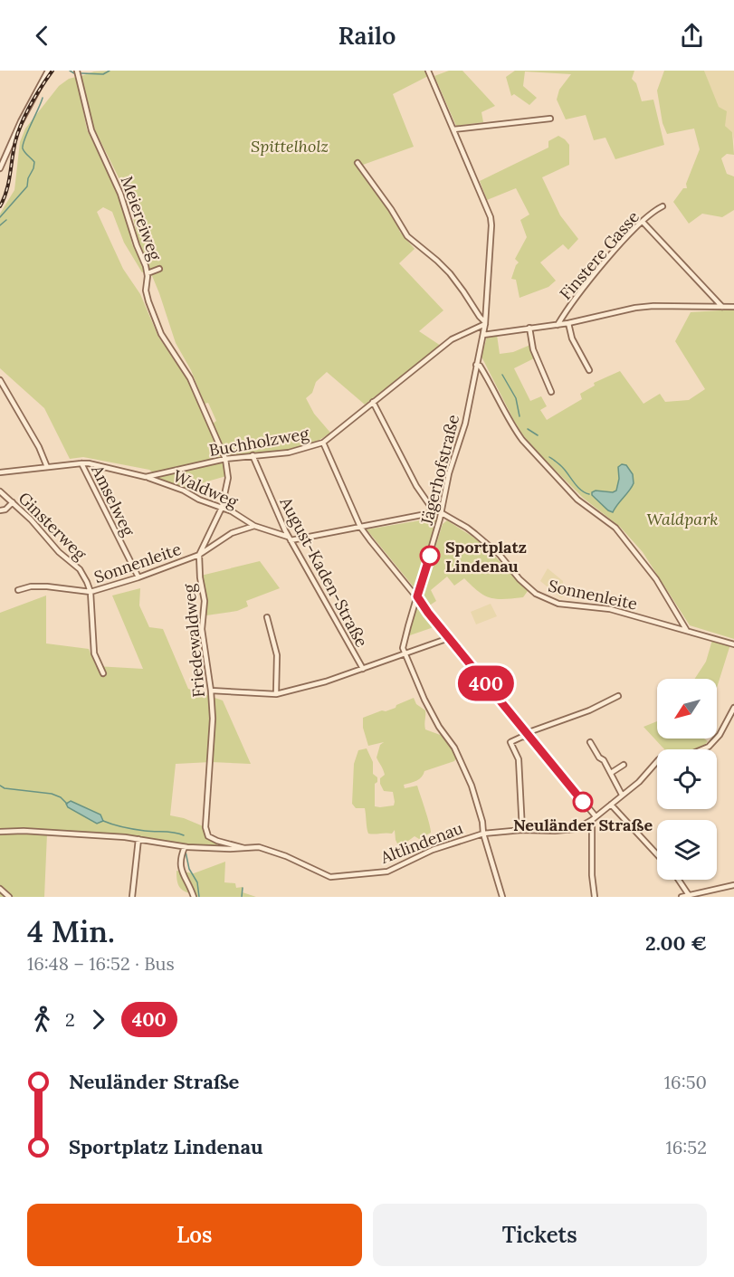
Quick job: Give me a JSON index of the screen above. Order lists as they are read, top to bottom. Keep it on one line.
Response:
{"streets":{"street":["Meiereiweg","Finstere Gasse","Buchholzweg","Jägerhofstraße","Waldweg","Amselweg","Ginsterweg","Sonnenleite","August-Kaden-Straße","Friedewaldweg","Altlindenau"]},"crossings":[["Meiereiweg","Buchholzweg"],["Meiereiweg","Friedewaldweg"],["Buchholzweg","Jägerhofstraße"],["Buchholzweg","Waldweg"],["Buchholzweg","Amselweg"],["Buchholzweg","August-Kaden-Straße"],["Buchholzweg","Friedewaldweg"],["Jägerhofstraße","Sonnenleite"],["Waldweg","Sonnenleite"],["Waldweg","Friedewaldweg"],["Amselweg","Sonnenleite"],["Ginsterweg","Sonnenleite"],["Sonnenleite","Friedewaldweg"],["Friedewaldweg","Altlindenau"]],"parks":["Spittelholz","Waldpark"],"places":["Sportplatz Lindenau","Neuländer Straße"],"lines":["bus line 400"],"north":"bottom left","page":{"header":"Railo","on_map":"400","heading":["4 Min.","16:48 – 16:52 · Bus","2.00 €"],"legs":["2","400"],"list":[{"name":"Neuländer Straße","value":"16:50"},{"name":"Sportplatz Lindenau","value":"16:52"}],"buttons":["Los","Tickets"]}}
